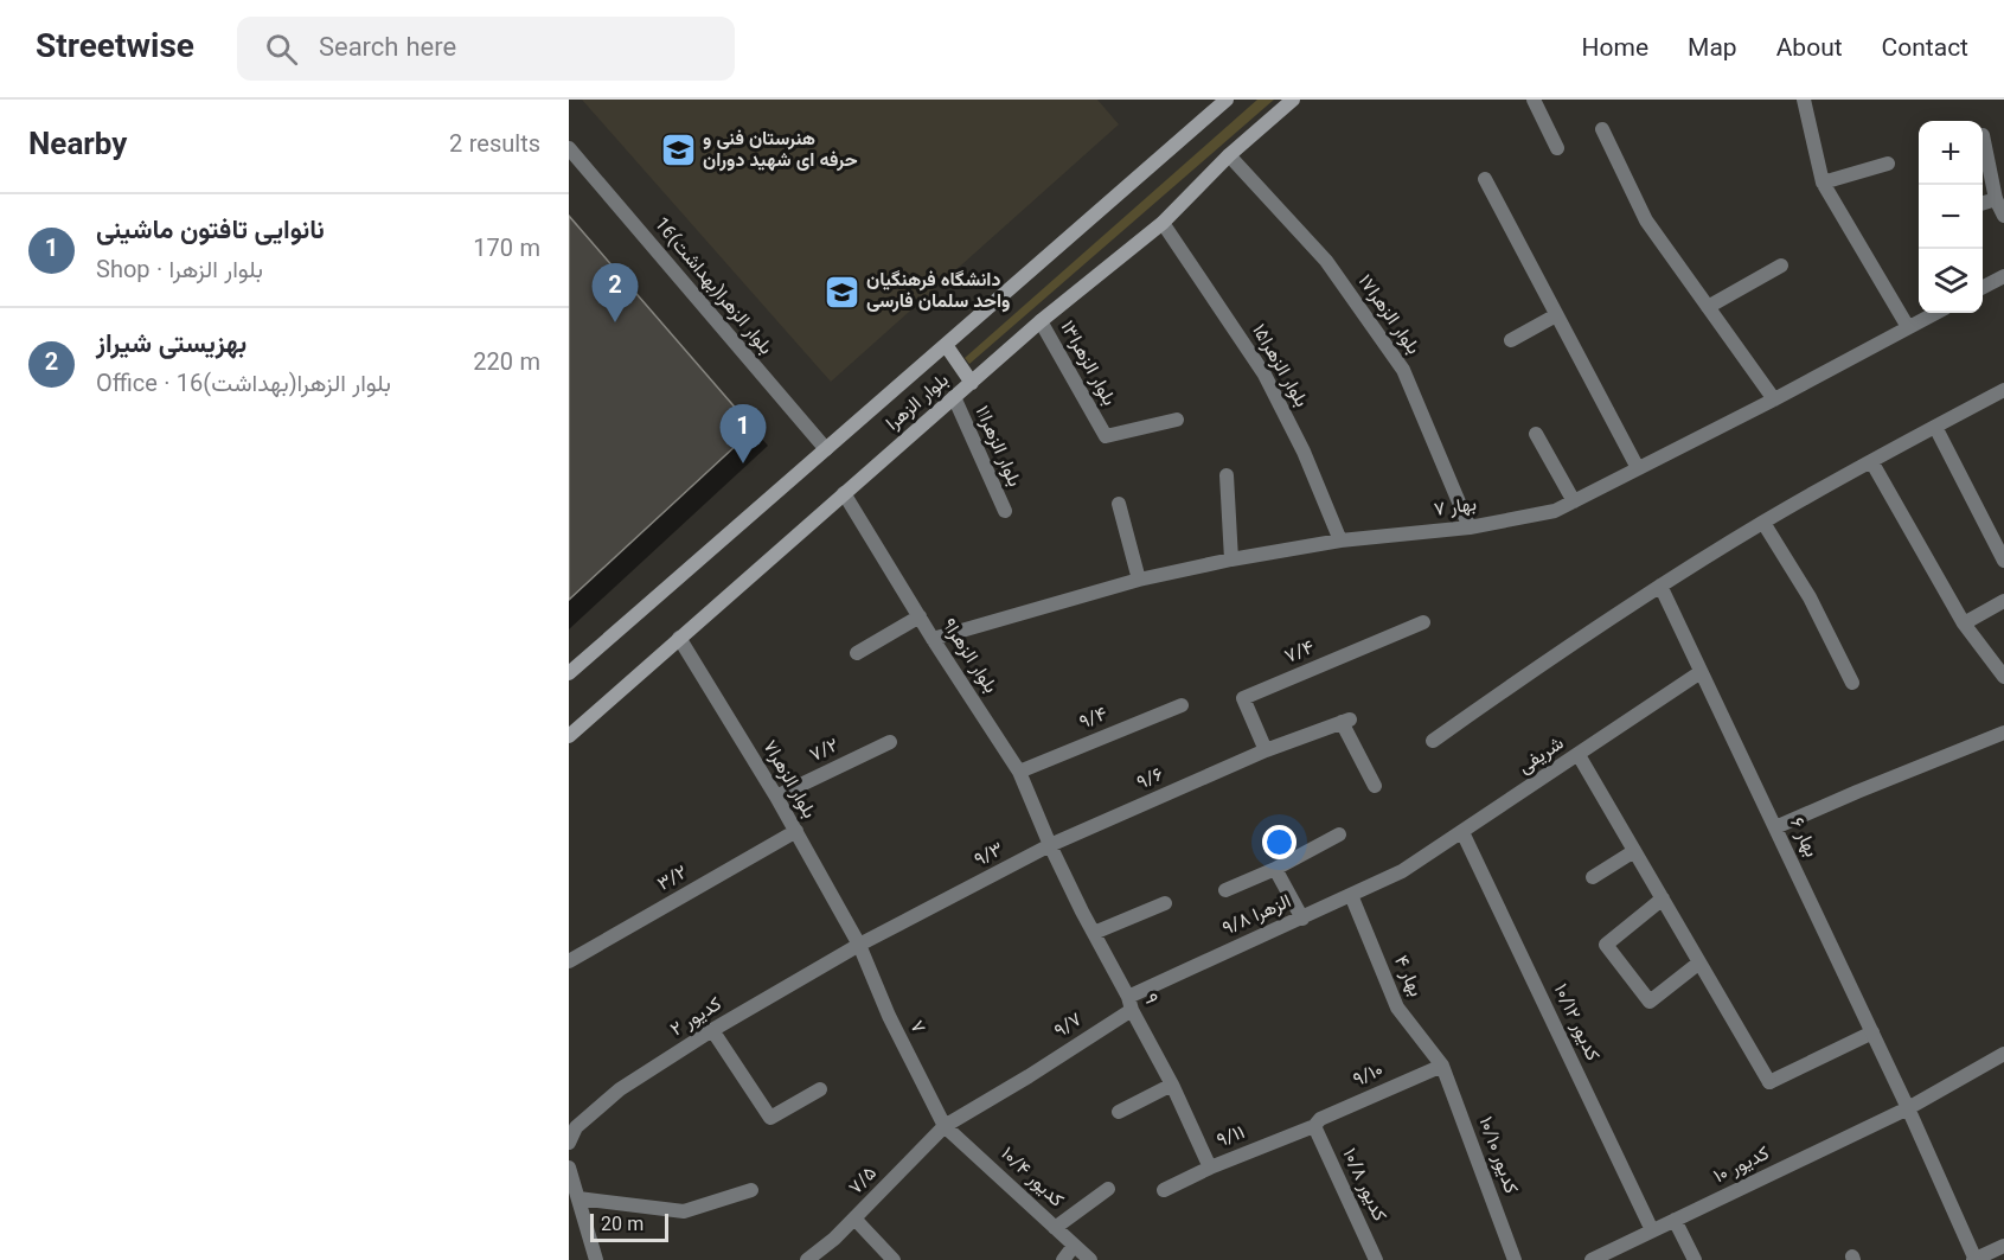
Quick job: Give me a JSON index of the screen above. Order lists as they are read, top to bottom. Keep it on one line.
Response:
{"streets":{"main road":["بلوار الزهرا"],"street":["16بلوار الزهرا(بهداشت)","بلوار الزهرا۱۷","بلوار الزهرا۱۳","بلوار الزهرا۱۵","بلوار الزهرا۱۱","بهار ۷","۷/۴","بلوار الزهرا۹","۹/۴","۷/۲","شریفی","بلوار الزهرا۷","۹/۶","بهار ۶","۹/۳","۳/۲","الزهرا ۹/۸","بهار ۴","۹","۲ کدیور","کدیور ۱۰/۱۲","۹/۷","۷","۹/۱۰","۹/۱۱","کدیور ۱۰/۱۰","کدیور ۱۰","کدیور ۱۰/۴","۷/۵","کدیور ۱۰/۸"]},"crossings":[["16بلوار الزهرا(بهداشت)","بلوار الزهرا"],["بلوار الزهرا۱۷","بلوار الزهرا"],["بلوار الزهرا۱۷","بهار ۷"],["بلوار الزهرا۱۳","بلوار الزهرا"],["بلوار الزهرا۱۵","بلوار الزهرا"],["بلوار الزهرا۱۵","بهار ۷"],["بلوار الزهرا","بلوار الزهرا۱۱"],["بلوار الزهرا","بلوار الزهرا۹"],["بلوار الزهرا","بلوار الزهرا۷"],["بهار ۷","بلوار الزهرا۹"],["۷/۴","۹/۶"],["بلوار الزهرا۹","۹/۴"],["بلوار الزهرا۹","۹/۶"],["بلوار الزهرا۹","۹/۳"],["بلوار الزهرا۹","۹"],["۷/۲","بلوار الزهرا۷"],["شریفی","بهار ۶"],["شریفی","الزهرا ۹/۸"],["شریفی","کدیور ۱۰/۱۲"],["بلوار الزهرا۷","۹/۳"],["بلوار الزهرا۷","۳/۲"],["بلوار الزهرا۷","۲ کدیور"],["بلوار الزهرا۷","۷"],["۹/۶","۹/۳"],["۹/۶","۹"],["بهار ۶","کدیور ۱۰"],["۹/۳","۹"],["۹/۳","۲ کدیور"],["۹/۳","۷"],["الزهرا ۹/۸","بهار ۴"],["الزهرا ۹/۸","۹"],["الزهرا ۹/۸","۹/۷"],["بهار ۴","۹/۱۰"],["بهار ۴","کدیور ۱۰/۱۰"],["۹","۹/۷"],["۹","۹/۱۱"],["۲ کدیور","۷"],["کدیور ۱۰/۱۲","کدیور ۱۰"],["۹/۷","۷"],["۹/۷","کدیور ۱۰/۴"],["۹/۷","۷/۵"],["۷","کدیور ۱۰/۴"],["۷","۷/۵"],["۹/۱۰","۹/۱۱"],["۹/۱۰","کدیور ۱۰/۱۰"],["۹/۱۰","کدیور ۱۰/۸"],["۹/۱۱","کدیور ۱۰/۸"],["کدیور ۱۰/۴","۷/۵"]],"places":{"school or university":["هنرستان فنی و حرفه ای شهید دوران","دانشگاه فرهنگیان واحد سلمان فارسی"]},"scale_bar":"20 m","page":{"header":"Streetwise","search":"Search here","nav":["Home","Map","About","Contact"],"heading":["Nearby","2 results"],"map_buttons":["+","−"],"list":[{"mark":"1","name":"نانوایی تافتون ماشینی","note":"Shop · بلوار الزهرا","value":"170 m"},{"mark":"2","name":"بهزیستی شیراز","note":"Office · 16بلوار الزهرا(بهداشت)","value":"220 m"}],"pins":["2","1"],"scale":"20 m"}}
